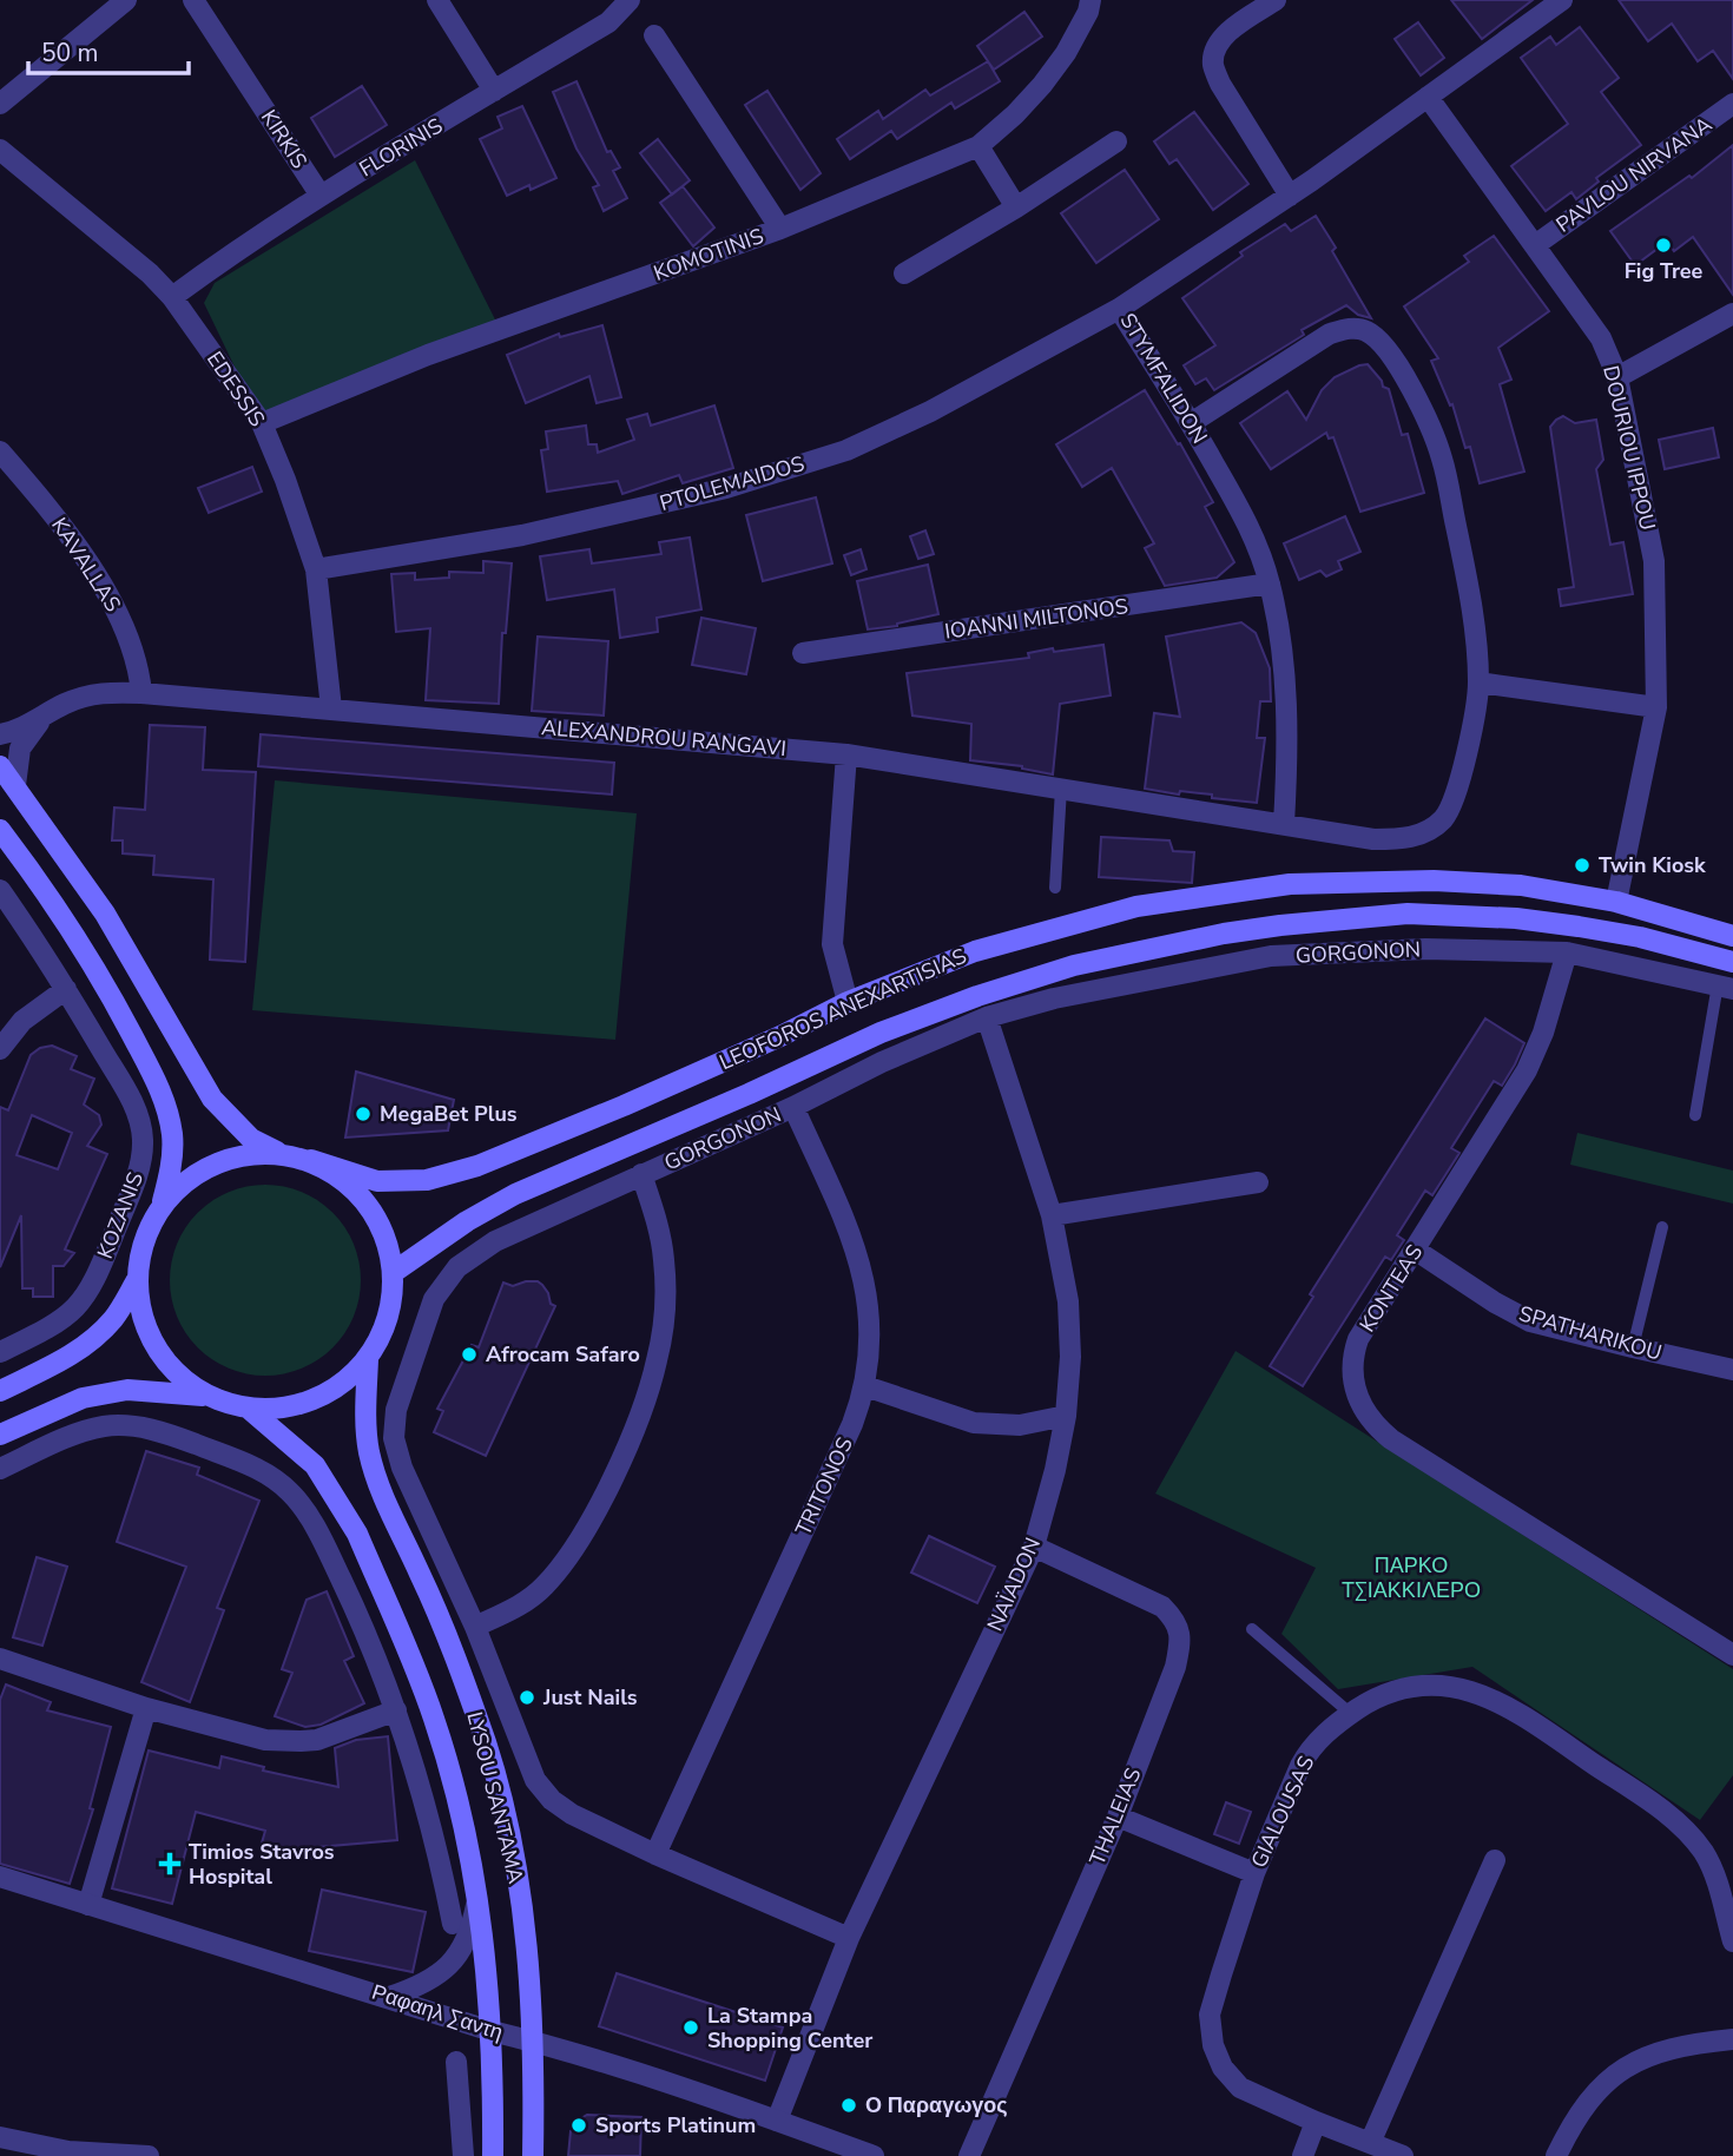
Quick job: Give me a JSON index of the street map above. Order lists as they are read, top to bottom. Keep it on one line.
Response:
{"streets":{"main road":["LEOFOROS ANEXARTISIAS","LYSOU SANTAMA"],"street":["KIRKIS","FLORINIS","PAVLOU NIRVANA","KOMOTINIS","STYMFALIDON","EDESSIS","DOURIOU IPPOU","PTOLEMAIDOS","KAVALLAS","IOANNI MILTONOS","ALEXANDROU RANGAVI","GORGONON","KOZANIS","KONTEAS","SPATHARIKOU","TRITONOS","NAÏADON","GIALOUSAS","THALEIAS","Ραφαηλ Σαντη"]},"crossings":[["KIRKIS","FLORINIS"],["FLORINIS","EDESSIS"],["PAVLOU NIRVANA","DOURIOU IPPOU"],["KOMOTINIS","EDESSIS"],["STYMFALIDON","DOURIOU IPPOU"],["STYMFALIDON","PTOLEMAIDOS"],["STYMFALIDON","IOANNI MILTONOS"],["STYMFALIDON","ALEXANDROU RANGAVI"],["EDESSIS","PTOLEMAIDOS"],["EDESSIS","ALEXANDROU RANGAVI"],["DOURIOU IPPOU","LEOFOROS ANEXARTISIAS"],["KAVALLAS","ALEXANDROU RANGAVI"],["GORGONON","KONTEAS"],["GORGONON","TRITONOS"],["GORGONON","NAÏADON"],["LEOFOROS ANEXARTISIAS","LYSOU SANTAMA"],["KONTEAS","SPATHARIKOU"],["NAÏADON","THALEIAS"],["NAÏADON","Ραφαηλ Σαντη"],["LYSOU SANTAMA","Ραφαηλ Σαντη"]],"parks":["ΠΑΡΚΟ ΤΣΙΑΚΚΙΛΕΡΟ"],"places":{"other":["Fig Tree","Twin Kiosk","MegaBet Plus","Afrocam Safaro","Just Nails","La Stampa Shopping Center","Ο Παραγωγος","Sports Platinum"],"health":["Timios Stavros Hospital"]},"scale_bar":"50 m"}
